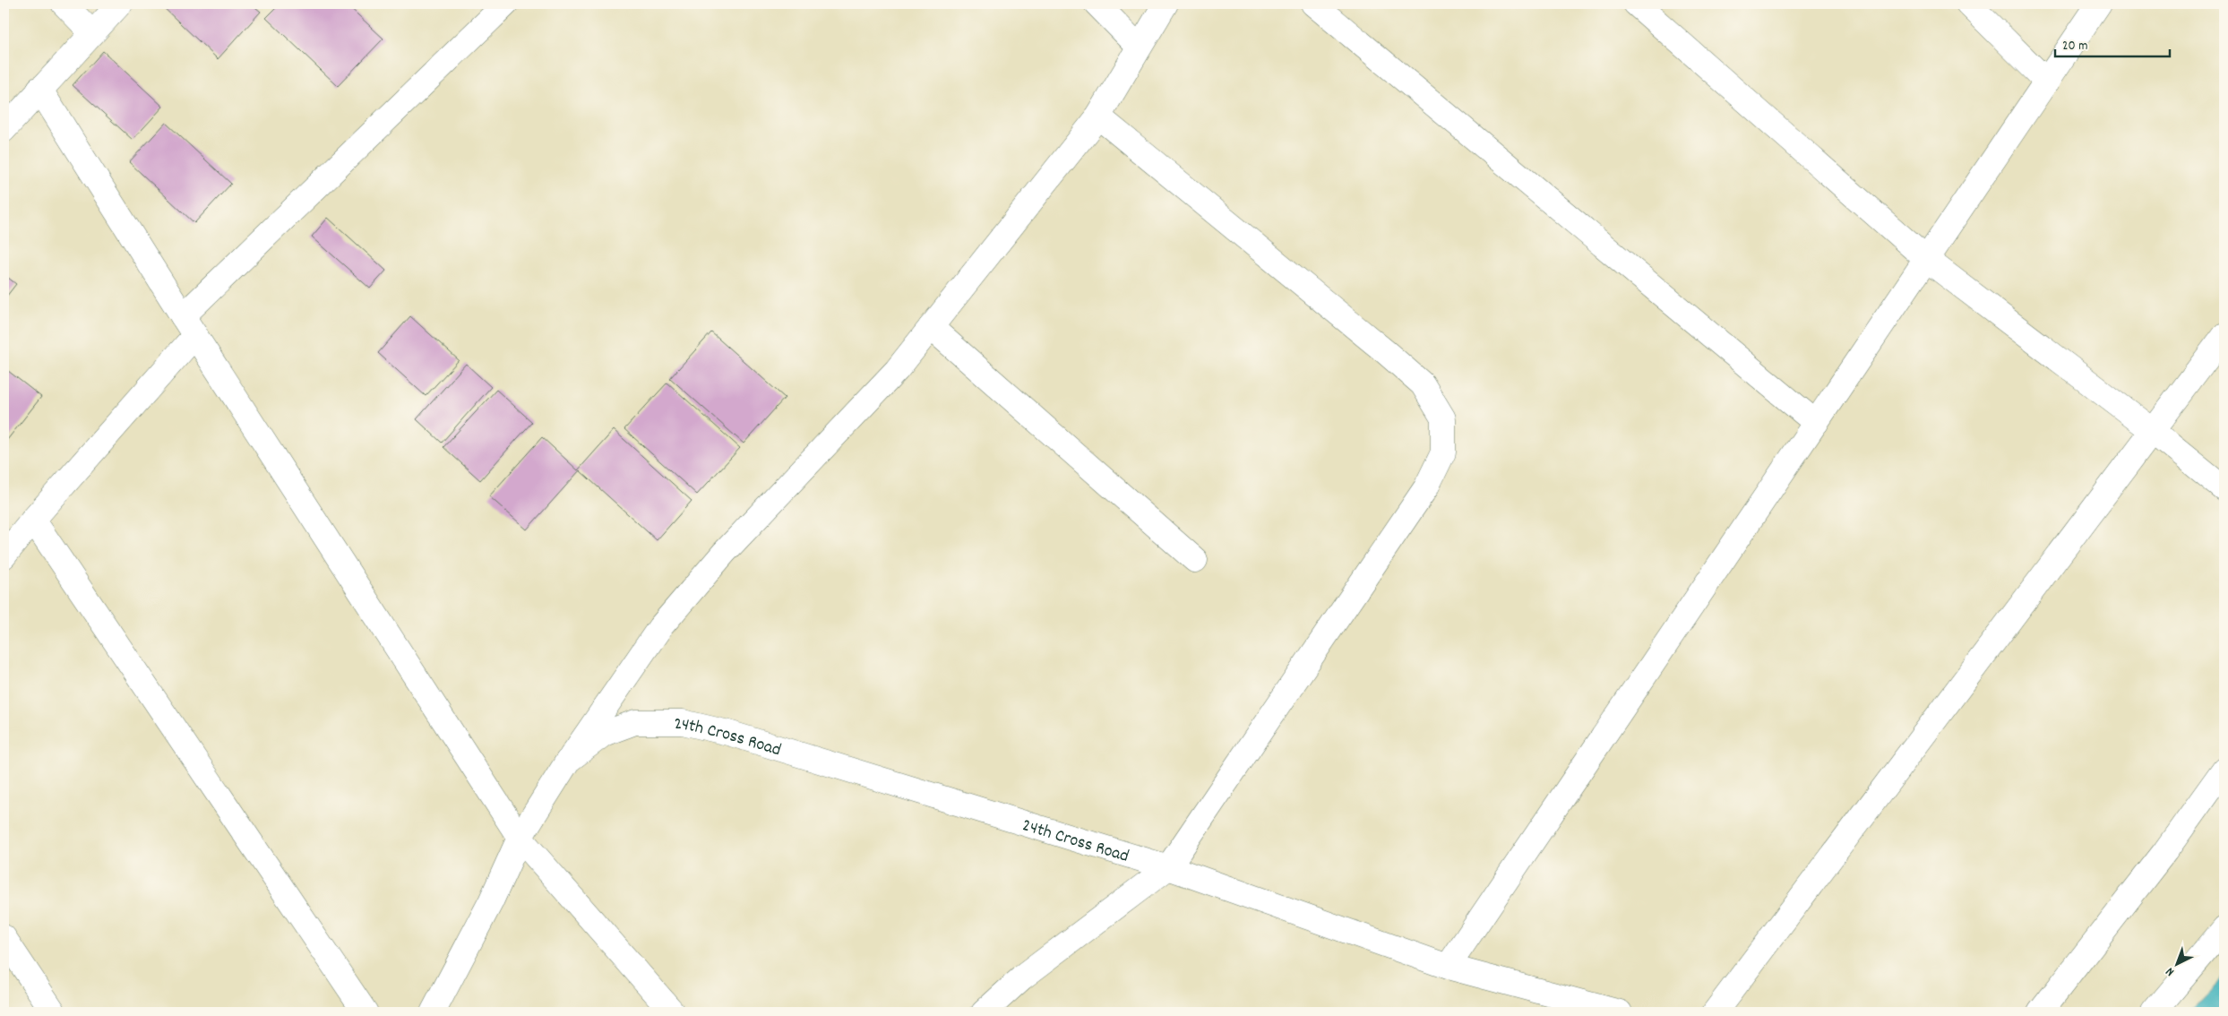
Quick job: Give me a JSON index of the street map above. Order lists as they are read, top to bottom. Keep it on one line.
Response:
{"streets":{"street":["24th Cross Road"]},"scale_bar":"20 m","north":"bottom left"}
